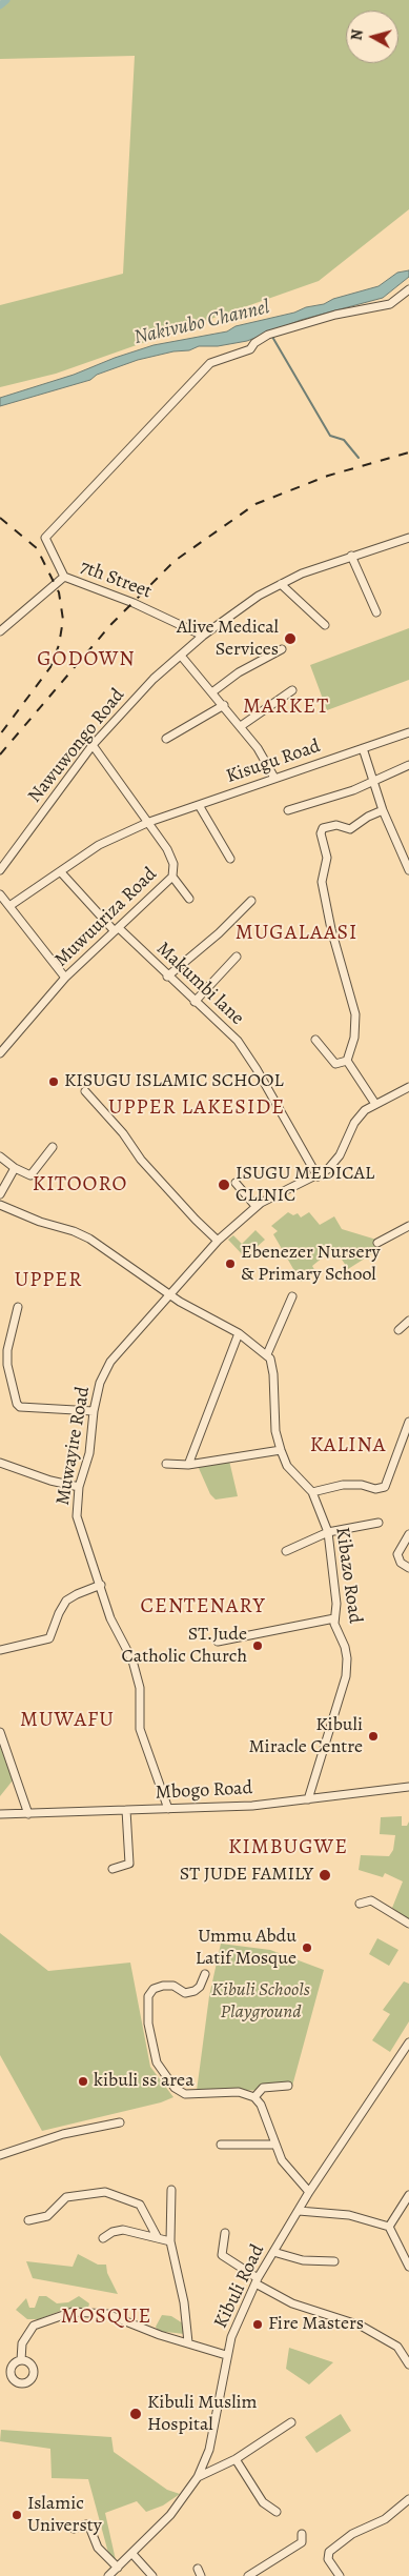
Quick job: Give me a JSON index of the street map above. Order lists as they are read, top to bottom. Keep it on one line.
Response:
{"streets":{"street":["7th Street","Nawuwongo Road","Kisugu Road","Muwuuriza Road","Makumbi lane","Muwayire Road","Kibazo Road","Mbogo Road","Kibuli Road"]},"crossings":[["7th Street","Nawuwongo Road"],["Nawuwongo Road","Muwuuriza Road"],["Kisugu Road","Muwuuriza Road"],["Kisugu Road","Makumbi lane"],["Muwuuriza Road","Makumbi lane"],["Makumbi lane","Muwayire Road"],["Muwayire Road","Mbogo Road"],["Kibazo Road","Mbogo Road"]],"districts":["GODOWN","MARKET","MUGALAASI","UPPER LAKESIDE","KITOORO","UPPER","KALINA","CENTENARY","MUWAFU","KIMBUGWE","MOSQUE"],"water":["Nakivubo Channel"],"parks":["Kibuli Schools Playground"],"places":["Alive Medical Services","KISUGU ISLAMIC SCHOOL","ISUGU MEDICAL CLINIC","Ebenezer Nursery & Primary School","ST.Jude Catholic Church","Kibuli Miracle Centre","ST JUDE FAMILY","Ummu Abdu Latif Mosque","kibuli ss area","Fire Masters","Kibuli Muslim Hospital","Islamic Universty"],"north":"left"}
